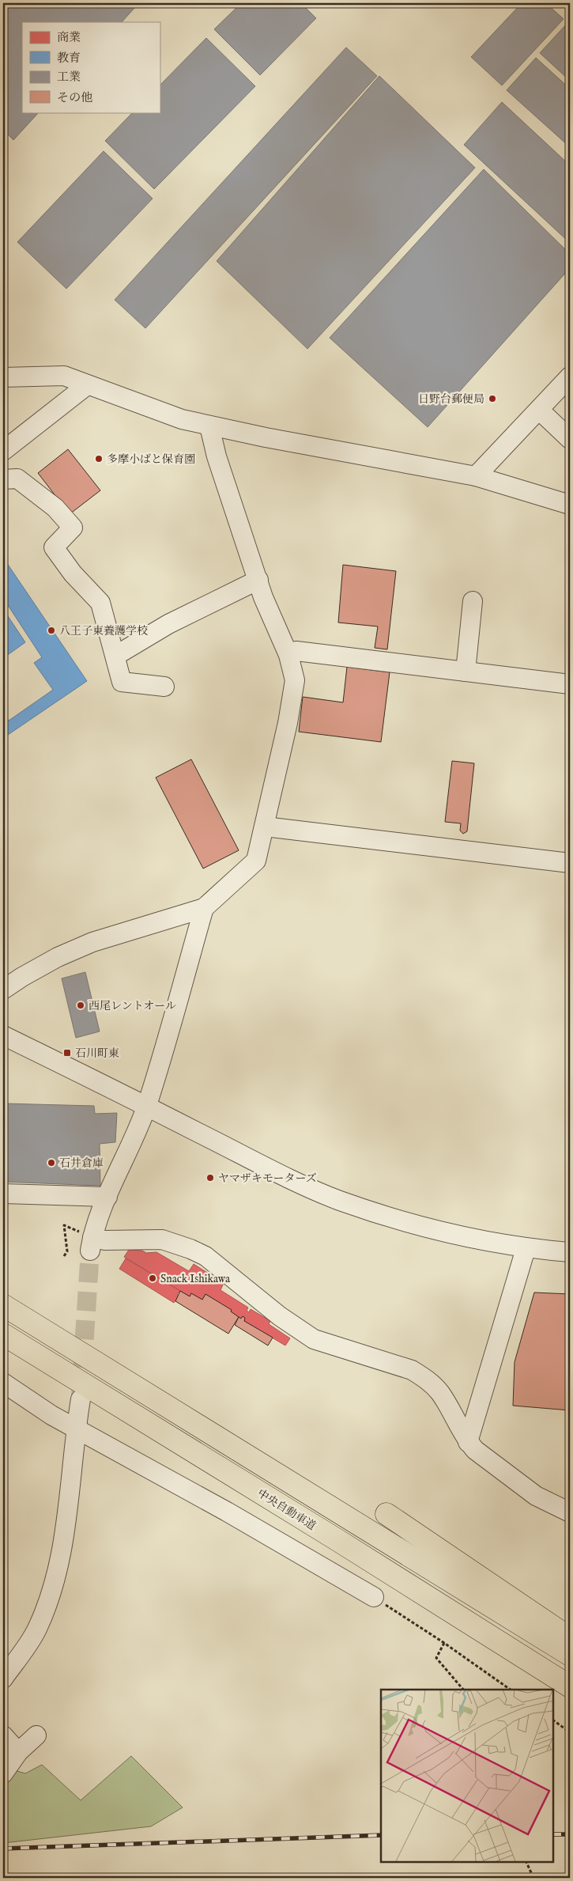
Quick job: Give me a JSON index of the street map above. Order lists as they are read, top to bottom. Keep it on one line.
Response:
{"streets":{"highway":["中央自動車道"]},"places":{"other":["日野台郵便局","多摩小ばと保育園","八王子東養護学校","西尾レントオール","石井倉庫","ヤマザキモーターズ","Snack Ishikawa"],"transit":["石川町東"]},"legend":["商業","教育","工業","その他"]}
